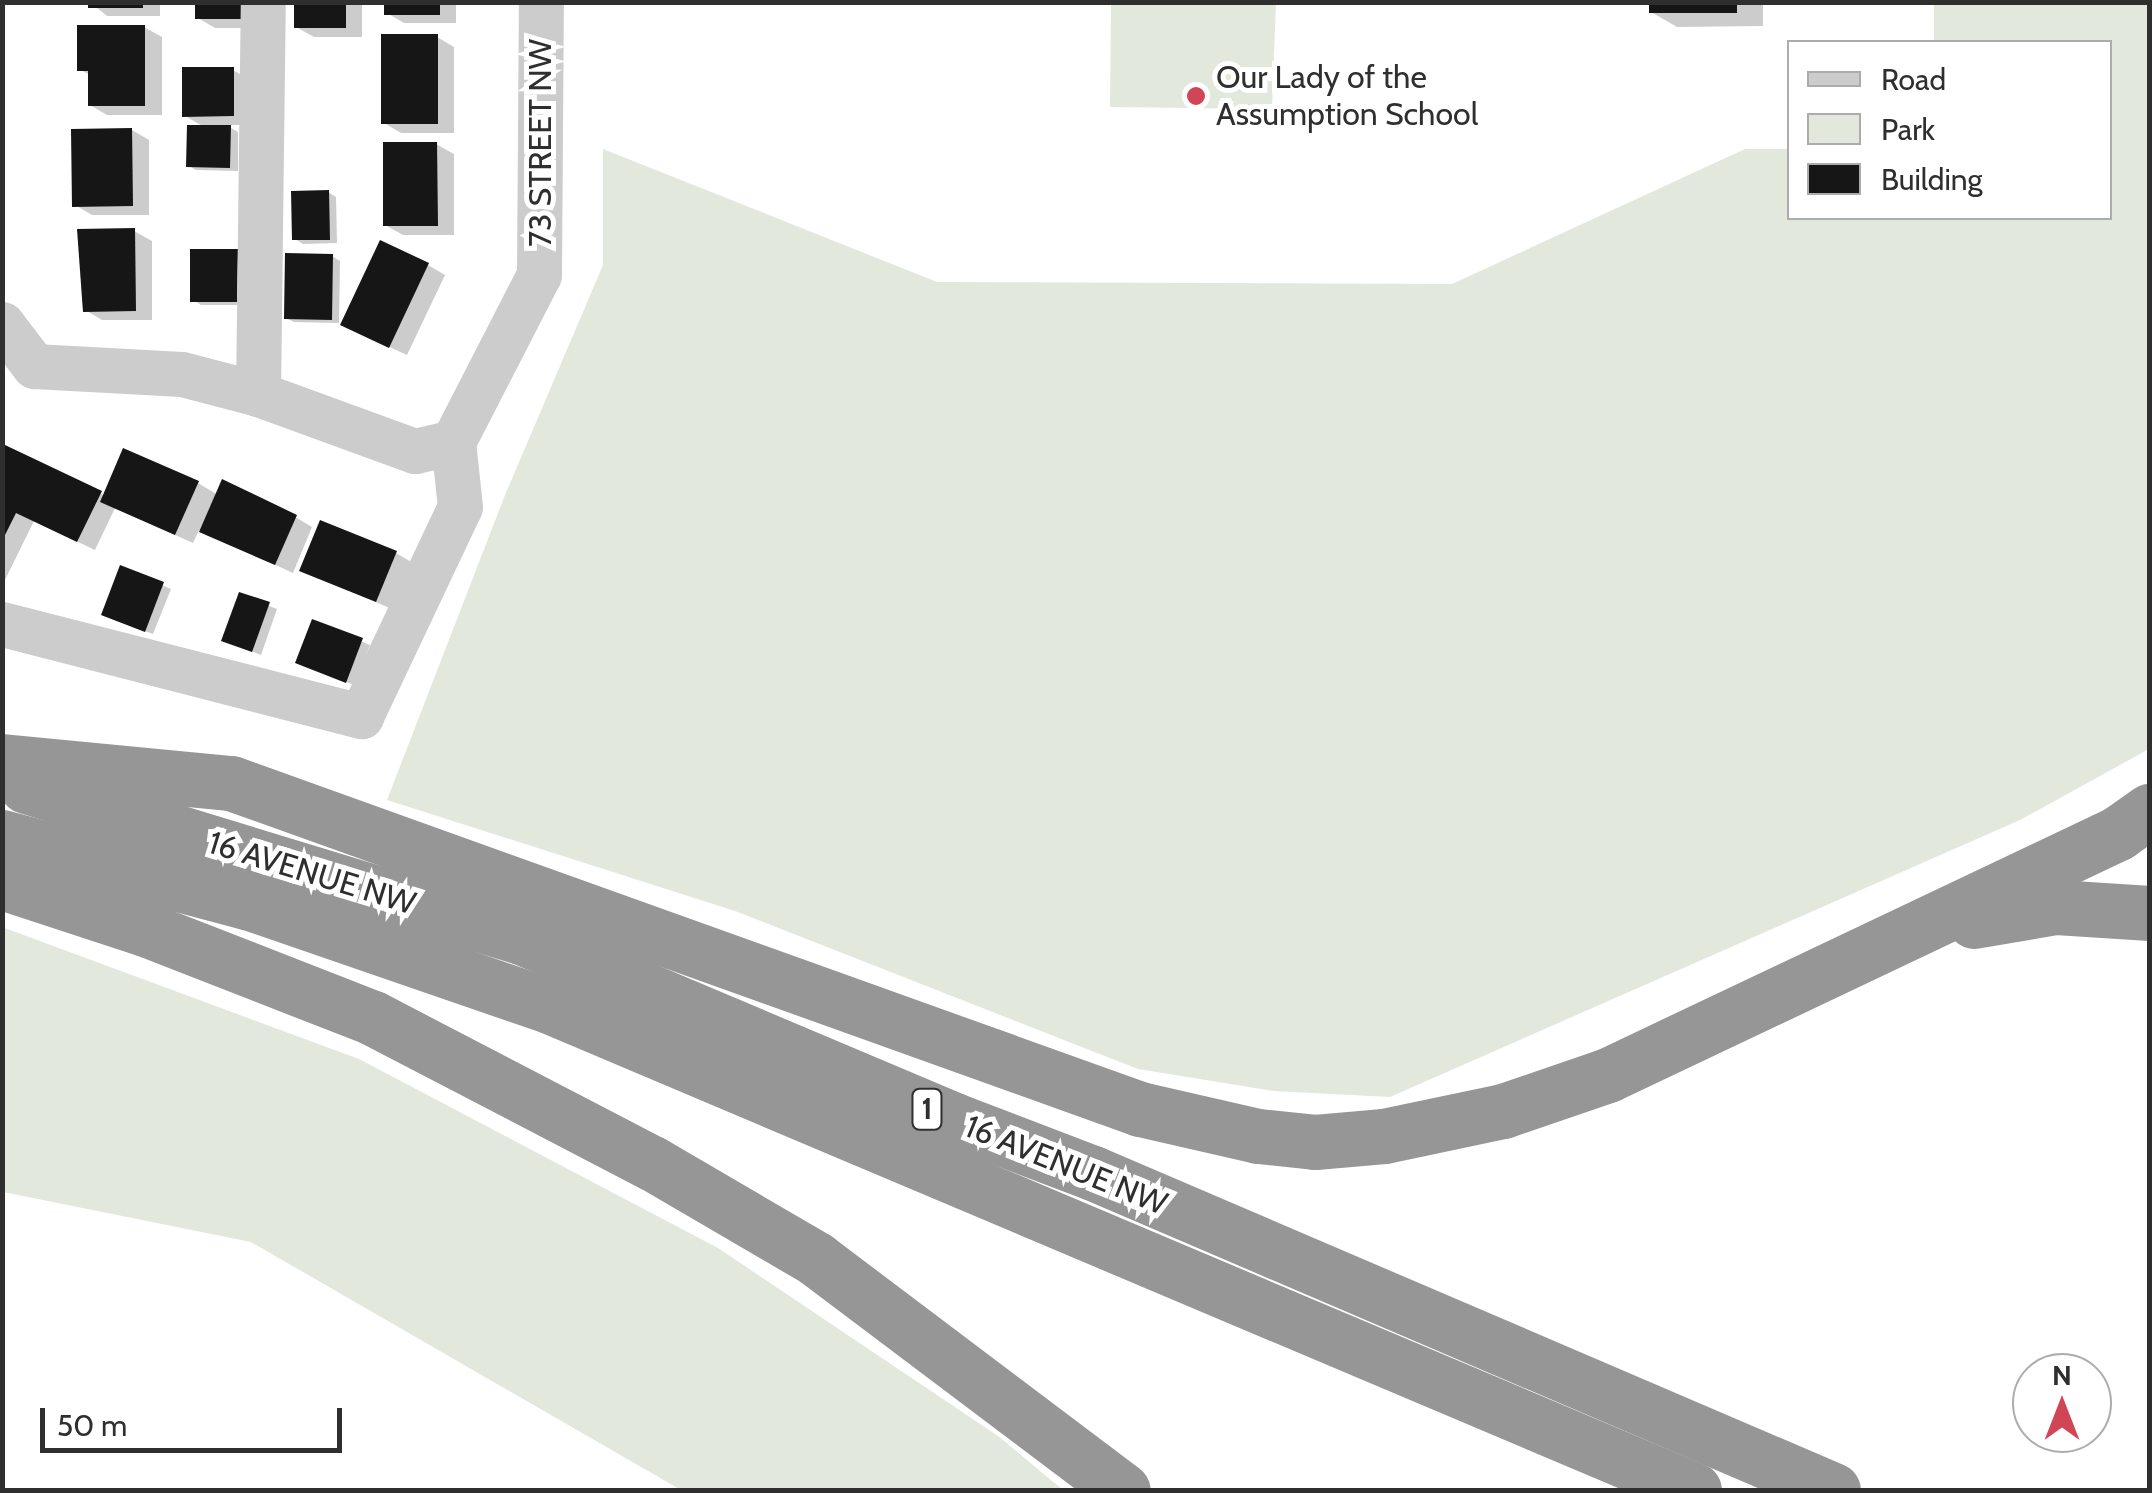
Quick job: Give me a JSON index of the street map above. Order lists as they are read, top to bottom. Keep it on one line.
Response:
{"streets":{"highway":["16 AVENUE NW","1"],"street":["73 STREET NW"]},"places":["Our Lady of the Assumption School"],"legend":["Road","Park","Building"],"scale_bar":"50 m","north":"top"}
